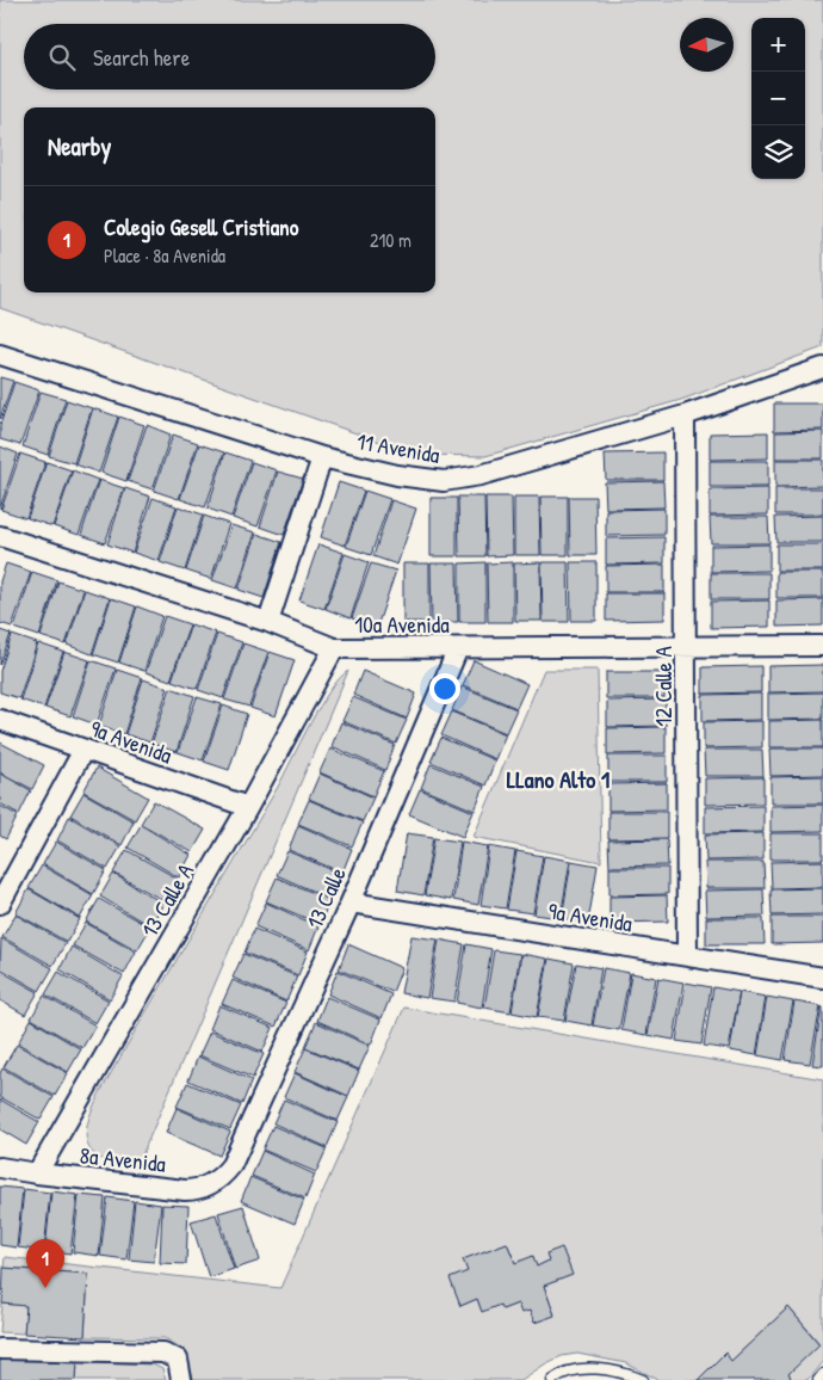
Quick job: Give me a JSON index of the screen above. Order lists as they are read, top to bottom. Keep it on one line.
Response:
{"streets":{"street":["11 Avenida","10a Avenida","12 Calle A","9a Avenida","13 Calle","13 Calle A","8a Avenida"]},"crossings":[["11 Avenida","12 Calle A"],["10a Avenida","12 Calle A"],["10a Avenida","13 Calle"],["10a Avenida","13 Calle A"],["12 Calle A","9a Avenida"],["9a Avenida","13 Calle"],["9a Avenida","13 Calle A"],["13 Calle","8a Avenida"],["13 Calle A","8a Avenida"]],"districts":["LLano Alto 1"],"north":"left","page":{"map_buttons":["+","−"],"search":"Search here","heading":"Nearby","list":[{"mark":"1","name":"Colegio Gesell Cristiano","note":"Place · 8a Avenida","value":"210 m"}],"pins":"1"}}
